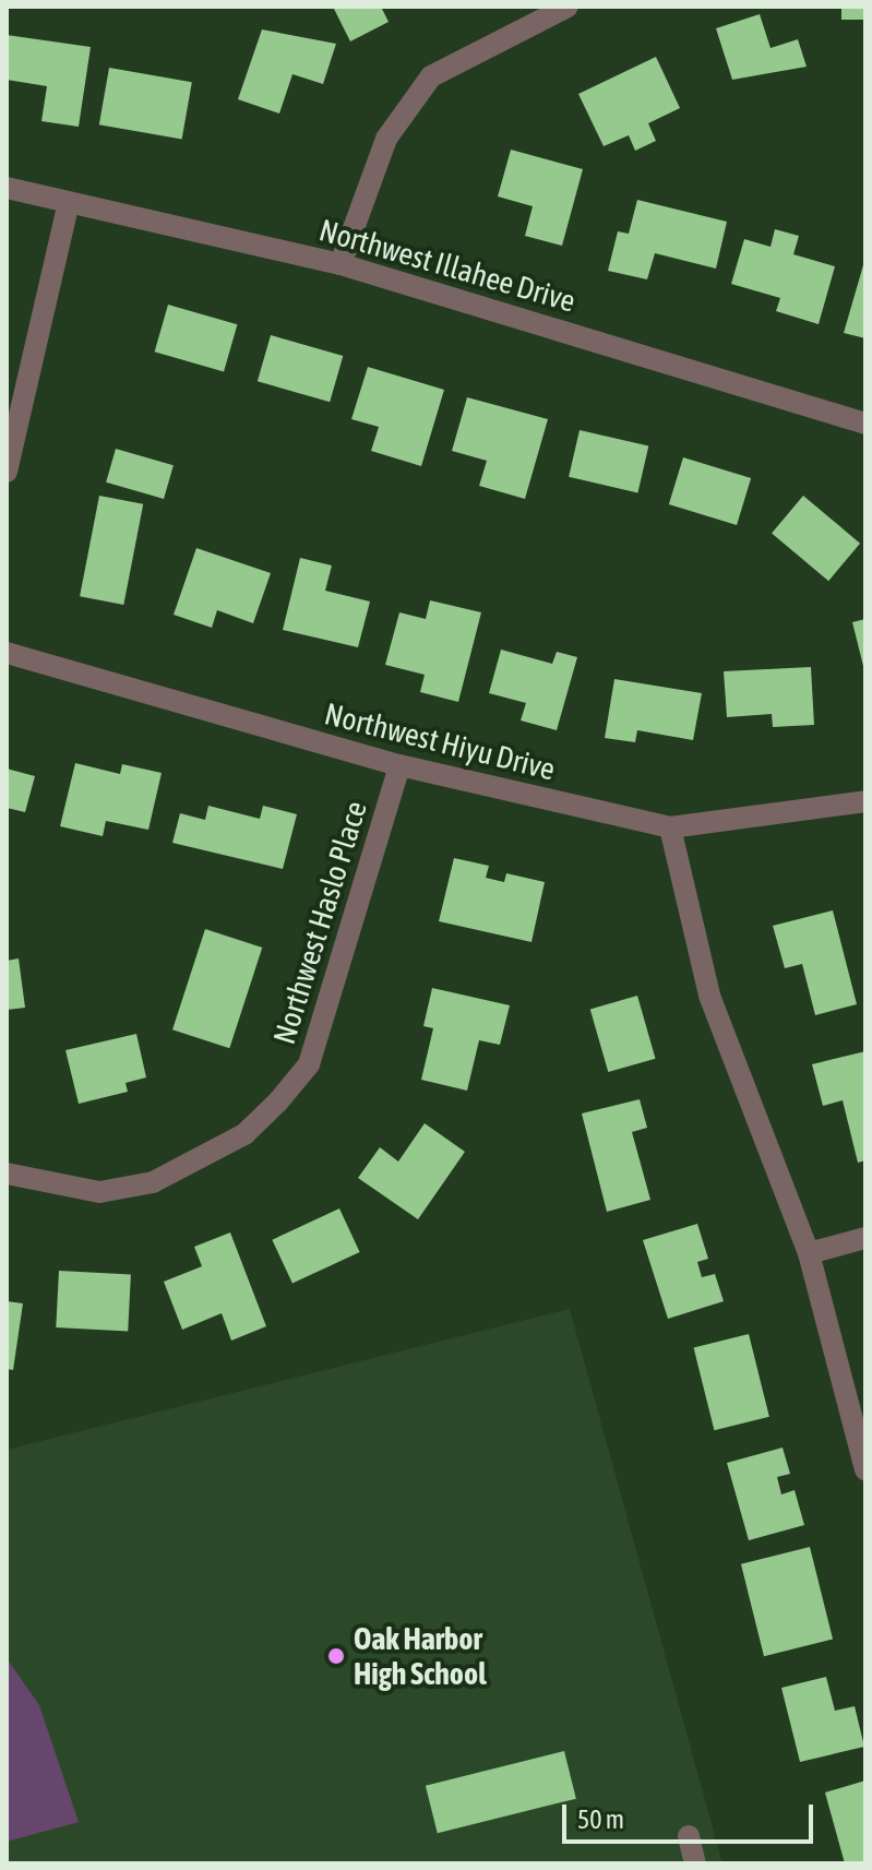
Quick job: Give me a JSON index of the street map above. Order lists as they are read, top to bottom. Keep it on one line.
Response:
{"streets":{"street":["Northwest Illahee Drive","Northwest Hiyu Drive","Northwest Haslo Place"]},"crossings":[["Northwest Hiyu Drive","Northwest Haslo Place"]],"places":["Oak Harbor High School"],"scale_bar":"50 m"}
